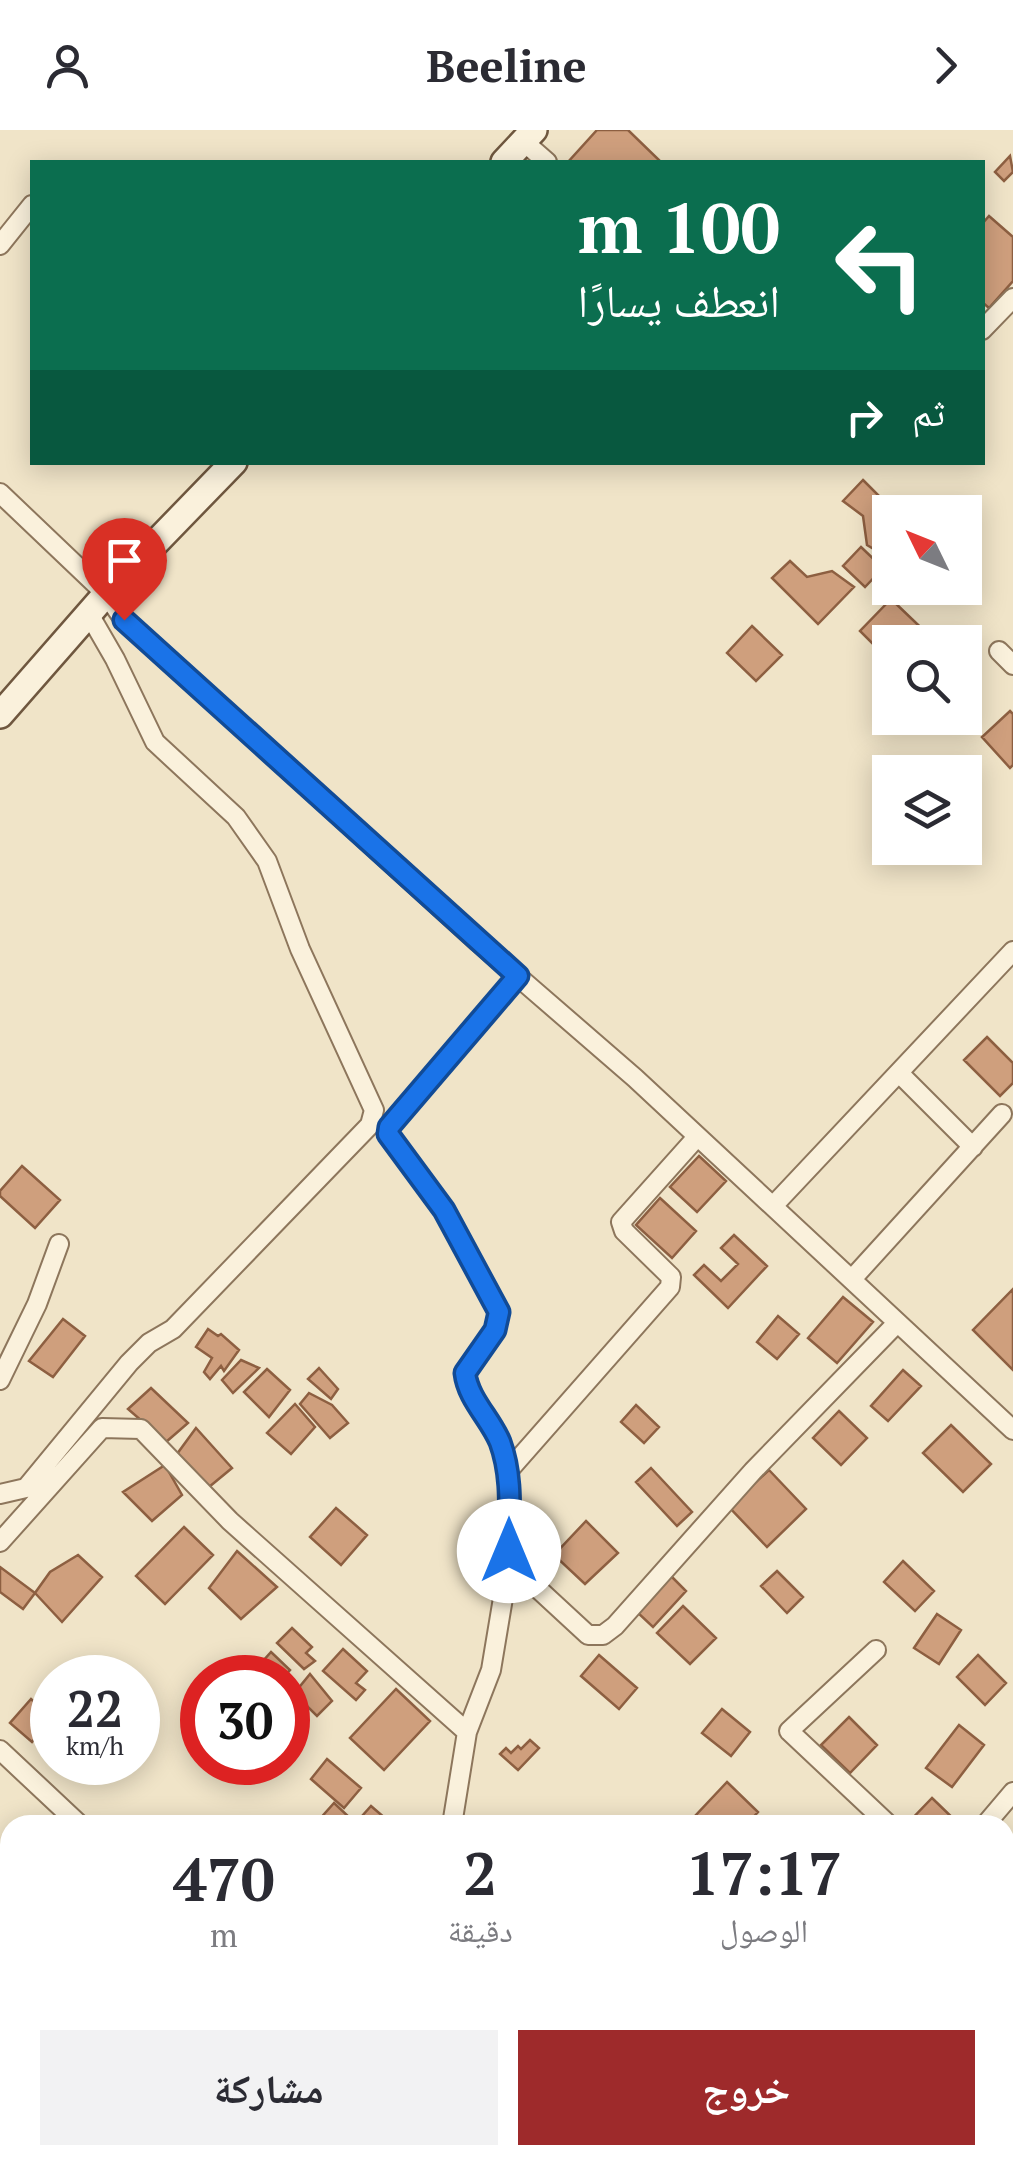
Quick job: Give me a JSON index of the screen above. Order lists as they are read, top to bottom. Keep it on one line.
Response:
{"north":"top left","page":{"header":"Beeline","turn":["100 m","انعطف يسارًا"],"then":"ثم","speed":"22 km/h","limit":"30","eta":["17:17","الوصول","2","دقيقة","470","m"],"buttons":["خروج","مشاركة"]}}
